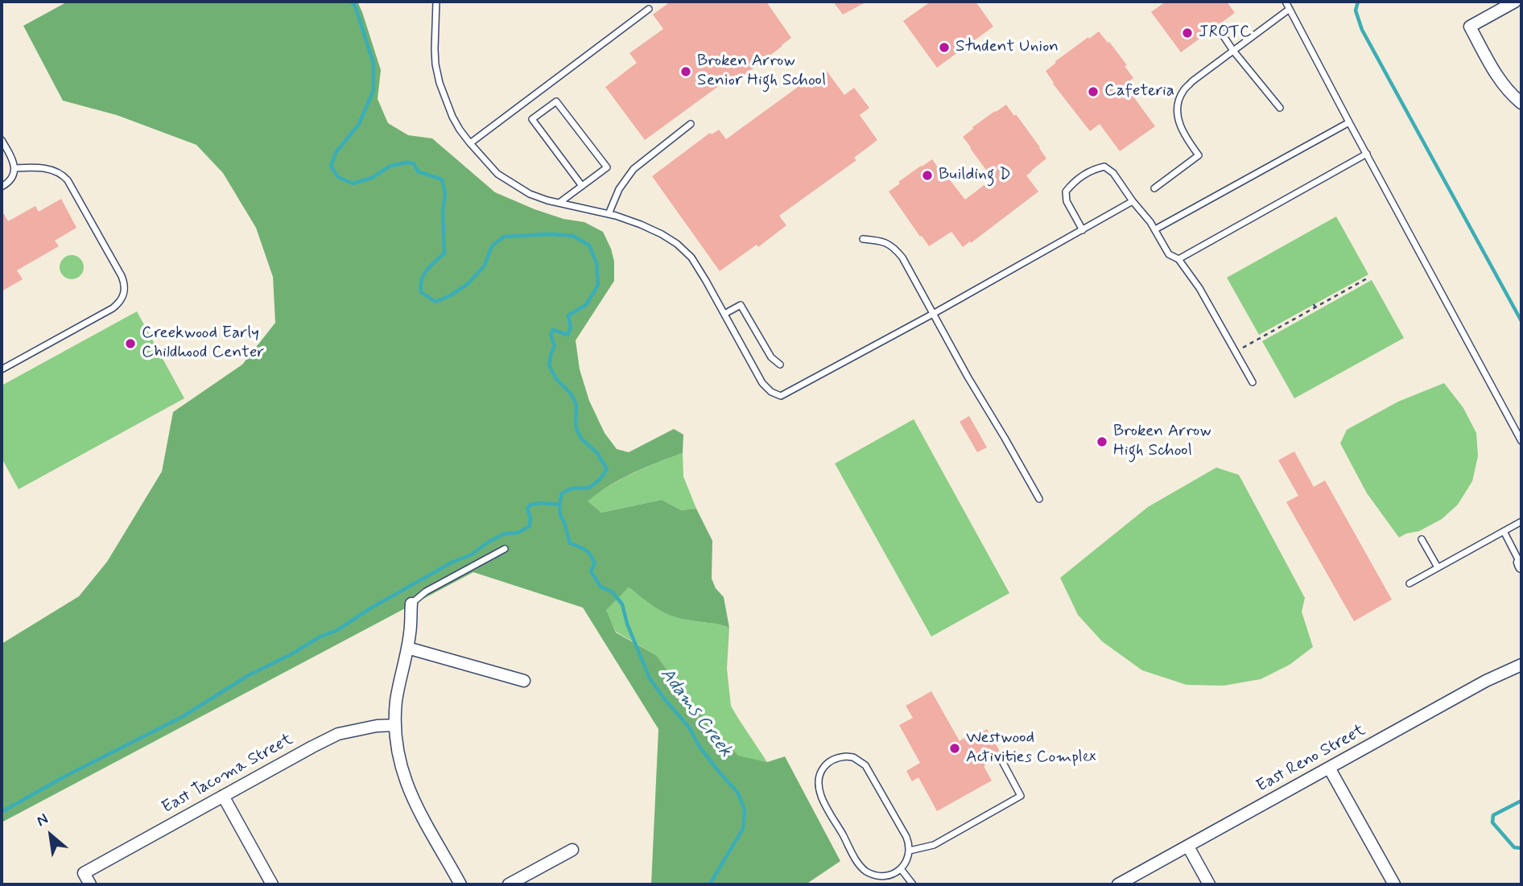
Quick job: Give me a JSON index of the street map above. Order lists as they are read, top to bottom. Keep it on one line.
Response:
{"streets":{"street":["East Reno Street","East Tacoma Street"]},"water":["Adams Creek"],"places":["JROTC","Student Union","Broken Arrow Senior High School","Cafeteria","Building D","Creekwood Early Childhood Center","Broken Arrow High School","Westwood Activities Complex"],"north":"top left"}
